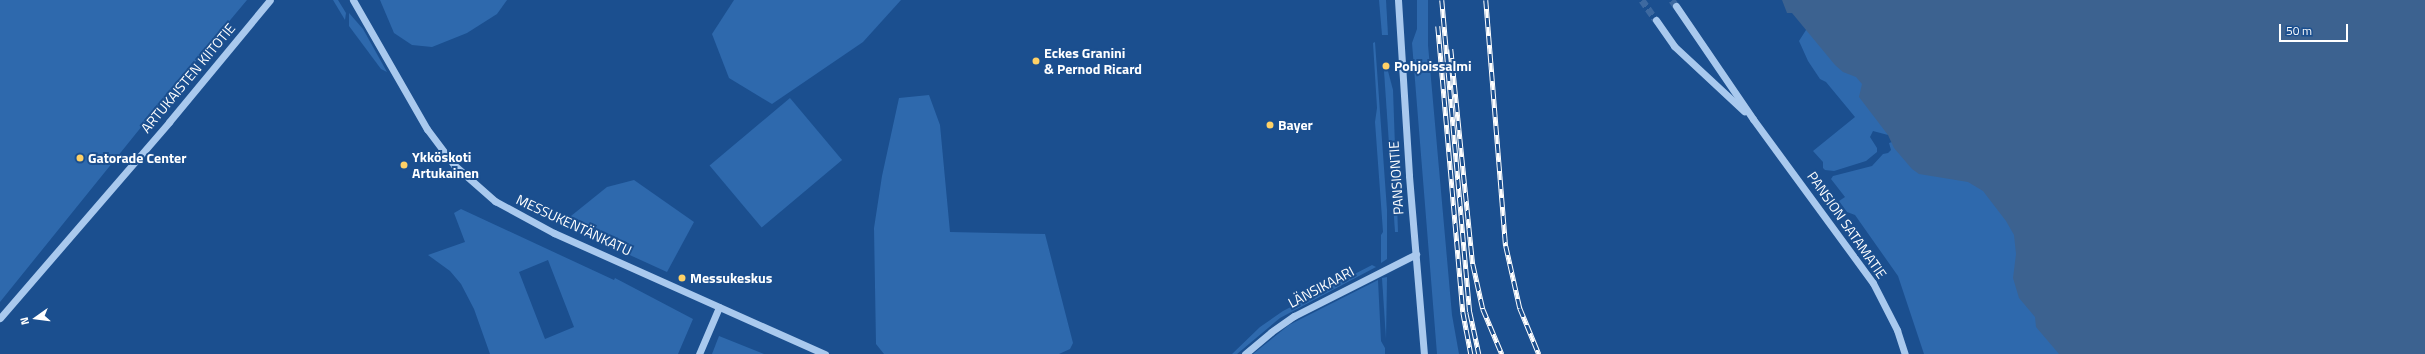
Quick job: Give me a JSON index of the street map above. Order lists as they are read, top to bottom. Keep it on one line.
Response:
{"streets":{"street":["ARTUKAISTEN KIITOTIE","PANSIONTIE","MESSUKENTÄNKATU","PANSION SATAMATIE","LÄNSIKAARI"]},"crossings":[["PANSIONTIE","LÄNSIKAARI"]],"places":["Eckes Granini & Pernod Ricard","Pohjoissalmi","Bayer","Gatorade Center","Ykköskoti Artukainen","Messukeskus"],"scale_bar":"50 m","north":"left"}
